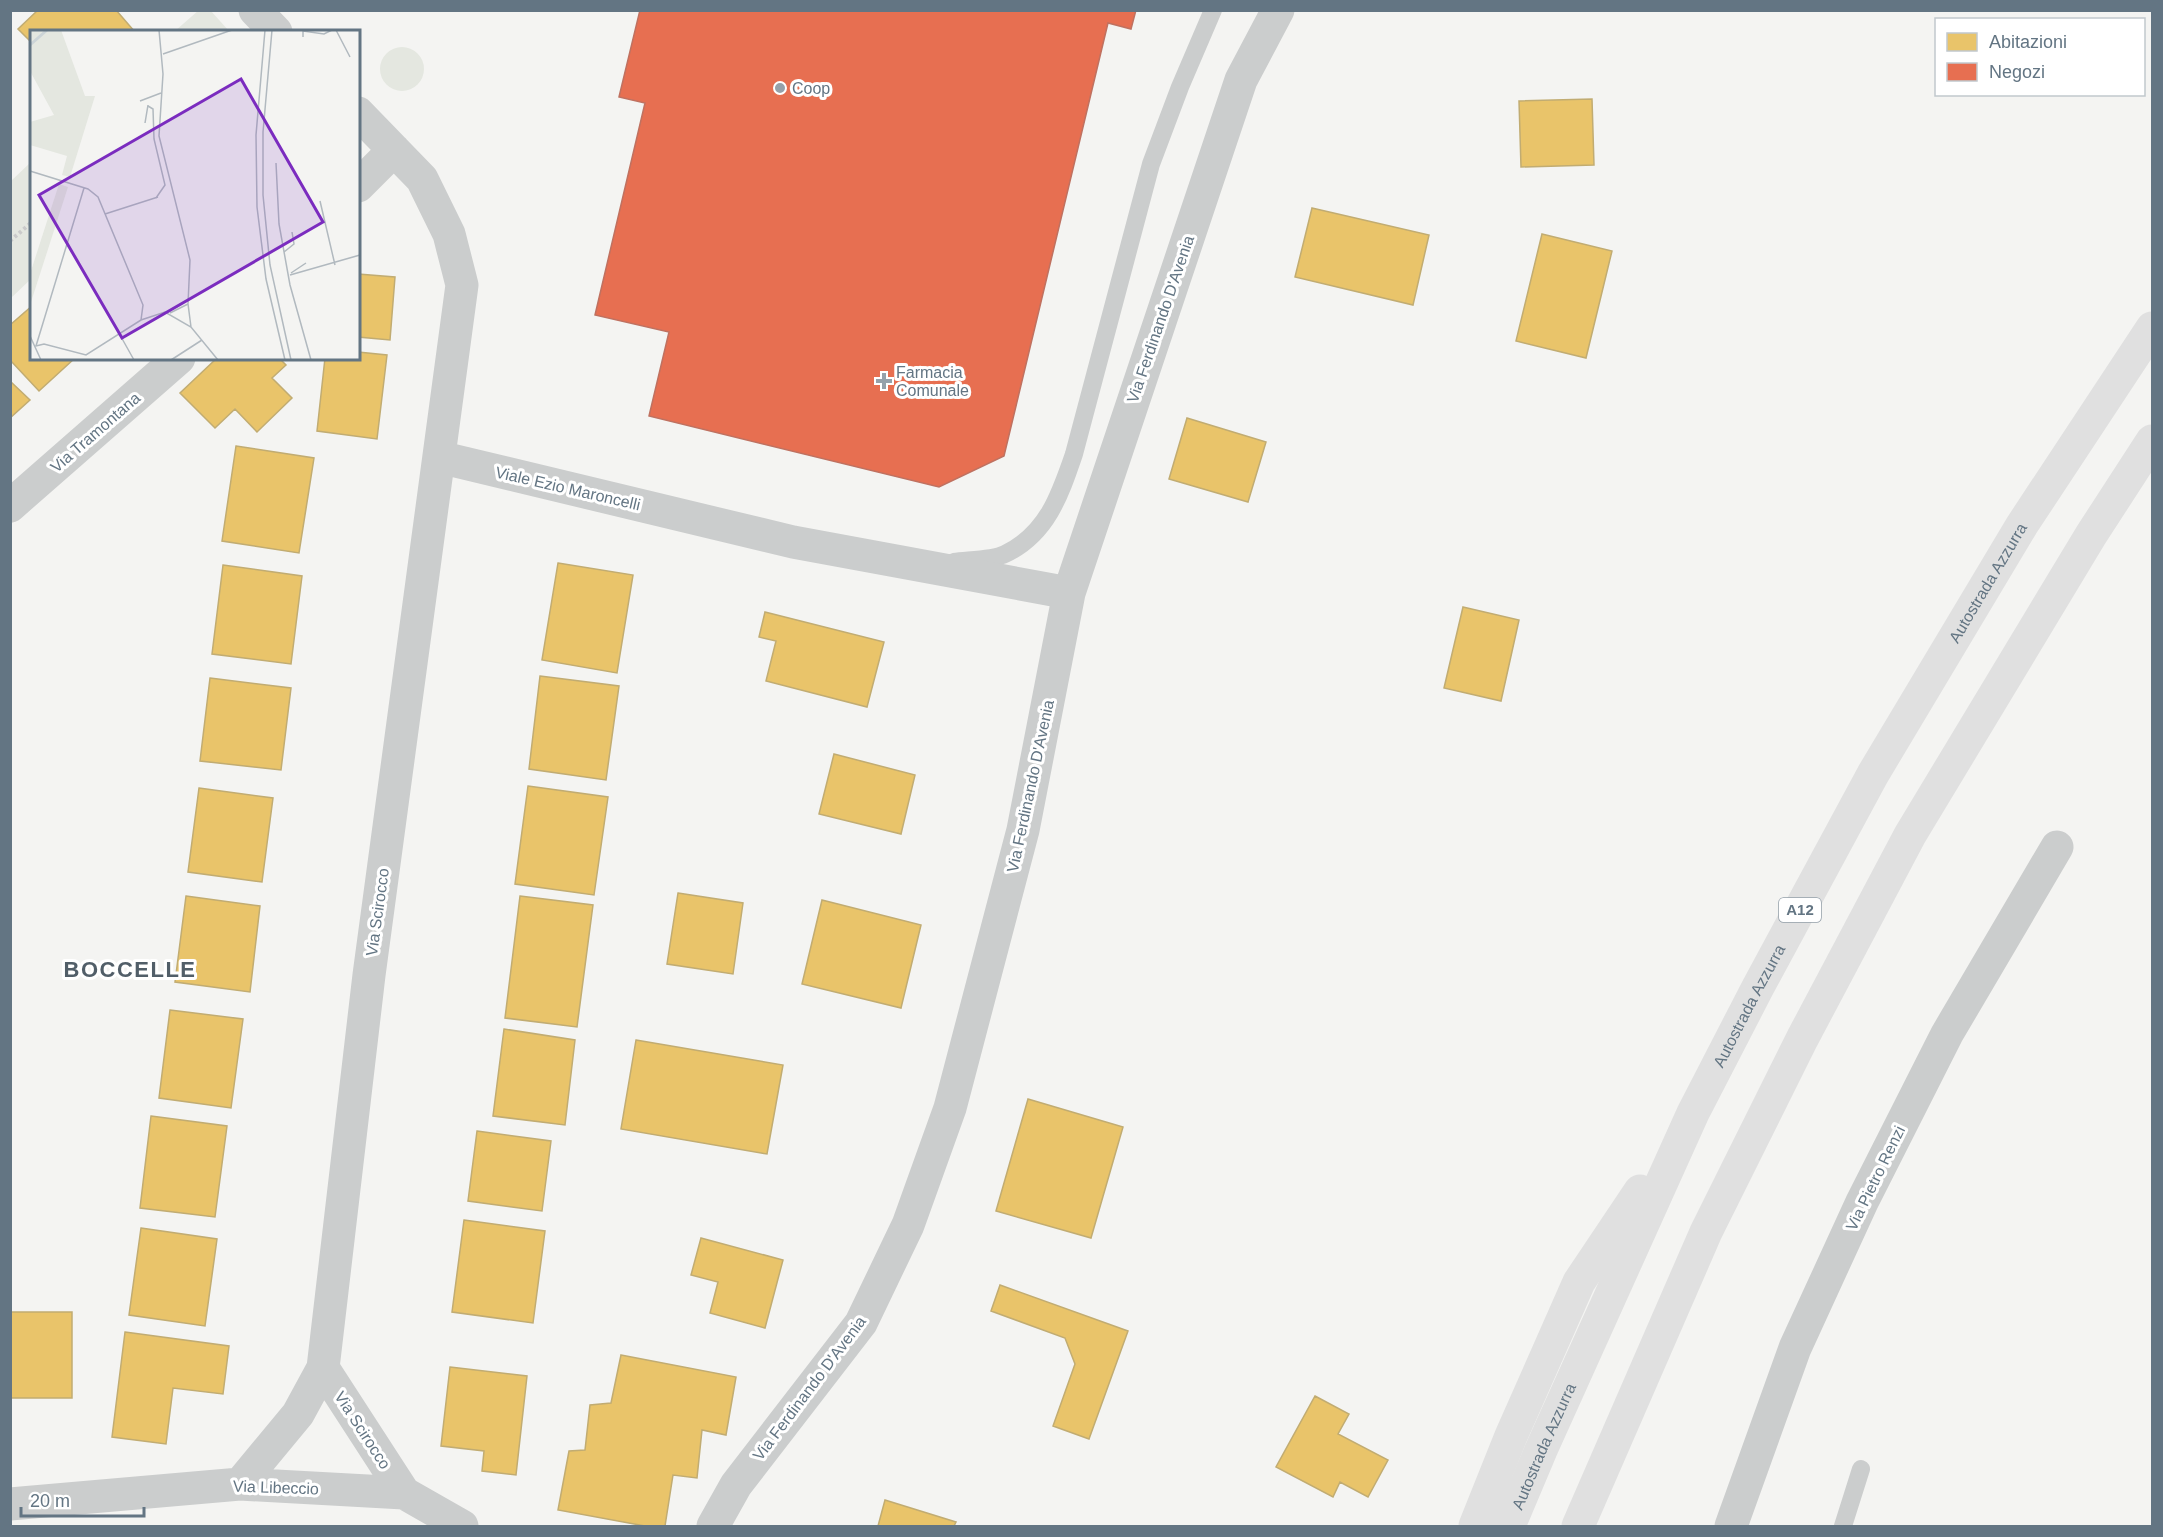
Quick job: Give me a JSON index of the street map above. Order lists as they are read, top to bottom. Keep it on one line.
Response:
{"streets":{"highway":["Autostrada Azzurra","A12"],"street":["Via Ferdinando D'Avenia","Via Tramontana","Viale Ezio Maroncelli","Via Scirocco","Via Pietro Renzi","Via Libeccio"]},"crossings":[["Via Ferdinando D'Avenia","Viale Ezio Maroncelli"],["Viale Ezio Maroncelli","Via Scirocco"],["Via Scirocco","Via Libeccio"]],"districts":["BOCCELLE"],"places":{"other":["Coop"],"health":["Farmacia Comunale"]},"legend":["Abitazioni","Negozi"],"scale_bar":"20 m"}
